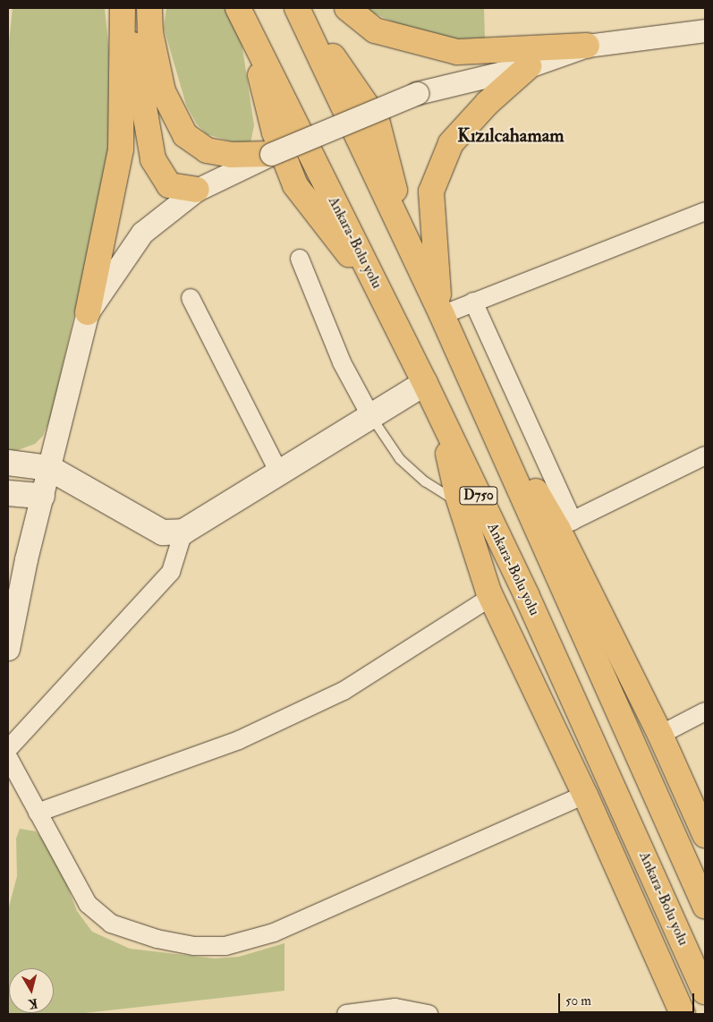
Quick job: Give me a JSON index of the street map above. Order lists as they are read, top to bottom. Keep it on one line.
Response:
{"streets":{"highway":["Ankara-Bolu yolu","D750"]},"districts":["Kızılcahamam"],"scale_bar":"50 m","north":"bottom"}
